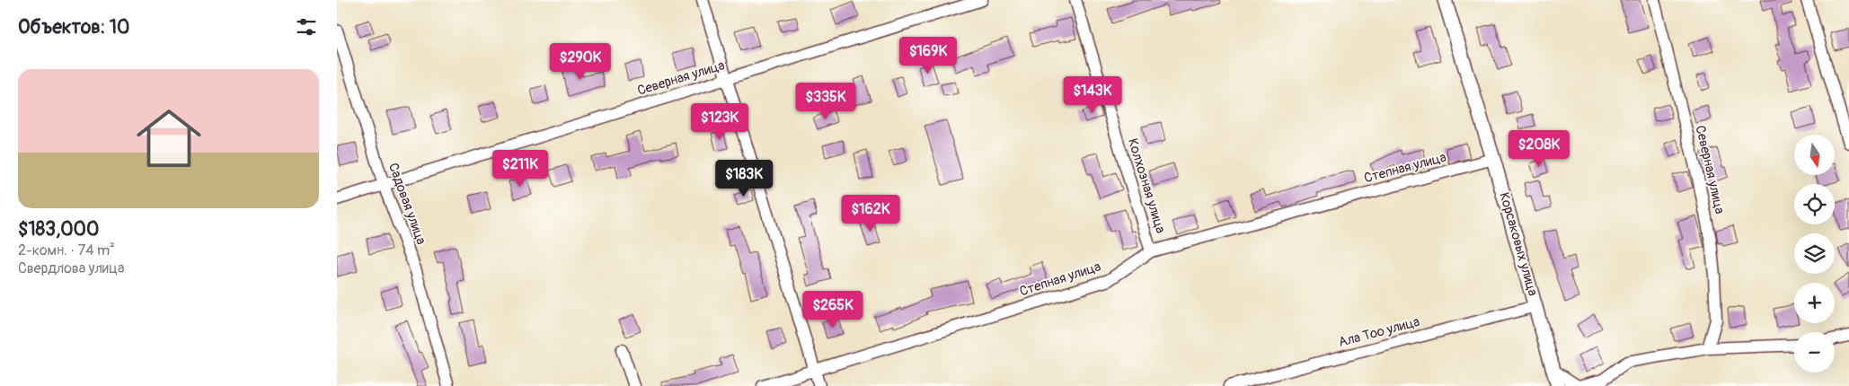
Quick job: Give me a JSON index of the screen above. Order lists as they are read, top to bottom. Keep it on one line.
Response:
{"streets":{"street":["Северная улица","Степная улица","Колхозная улица","Садовая улица","Корсаковых улица","Ала Тоо улица"]},"crossings":[["Северная улица","Садовая улица"],["Степная улица","Колхозная улица"],["Степная улица","Корсаковых улица"],["Корсаковых улица","Ала Тоо улица"]],"north":"bottom","page":{"heading":"Объектов: 10","price":["$169K","$290K","$143K","$335K","$123K","$208K","$211K","$183K","$162K","$265K"],"list":[{"name":"$183,000","note":"2-комн. · 74 m² · Свердлова улица"}],"map_buttons":["+","−"]}}
